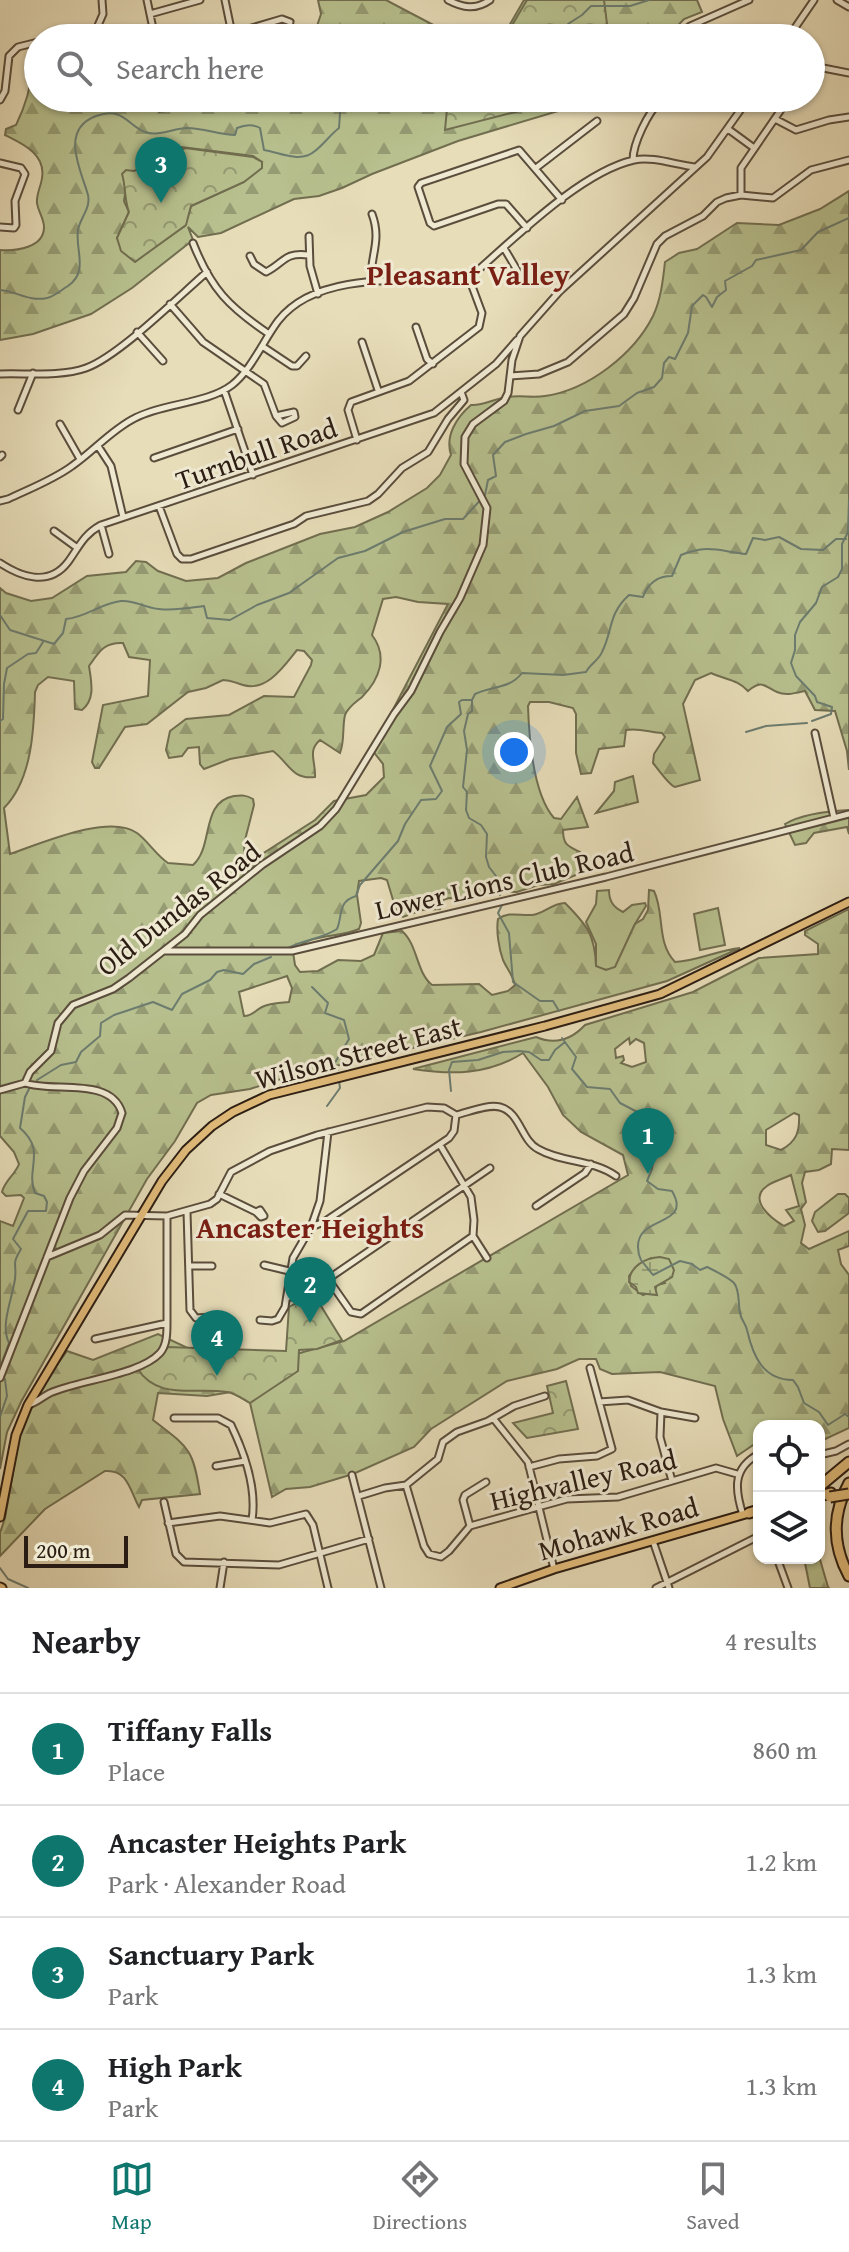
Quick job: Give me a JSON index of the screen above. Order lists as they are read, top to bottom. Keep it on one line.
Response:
{"streets":{"main road":["Wilson Street East","Mohawk Road"],"street":["Turnbull Road","Lower Lions Club Road","Old Dundas Road","Highvalley Road"]},"crossings":[["Turnbull Road","Old Dundas Road"],["Lower Lions Club Road","Old Dundas Road"]],"districts":["Pleasant Valley","Ancaster Heights"],"scale_bar":"200 m","page":{"search":"Search here","pins":["3","1","2","4"],"scale":"200 m","heading":["Nearby","4 results"],"list":[{"mark":"1","name":"Tiffany Falls","note":"Place","value":"860 m"},{"mark":"2","name":"Ancaster Heights Park","note":"Park · Alexander Road","value":"1.2 km"},{"mark":"3","name":"Sanctuary Park","note":"Park","value":"1.3 km"},{"mark":"4","name":"High Park","note":"Park","value":"1.3 km"}],"nav":["Map","Directions","Saved"]}}
